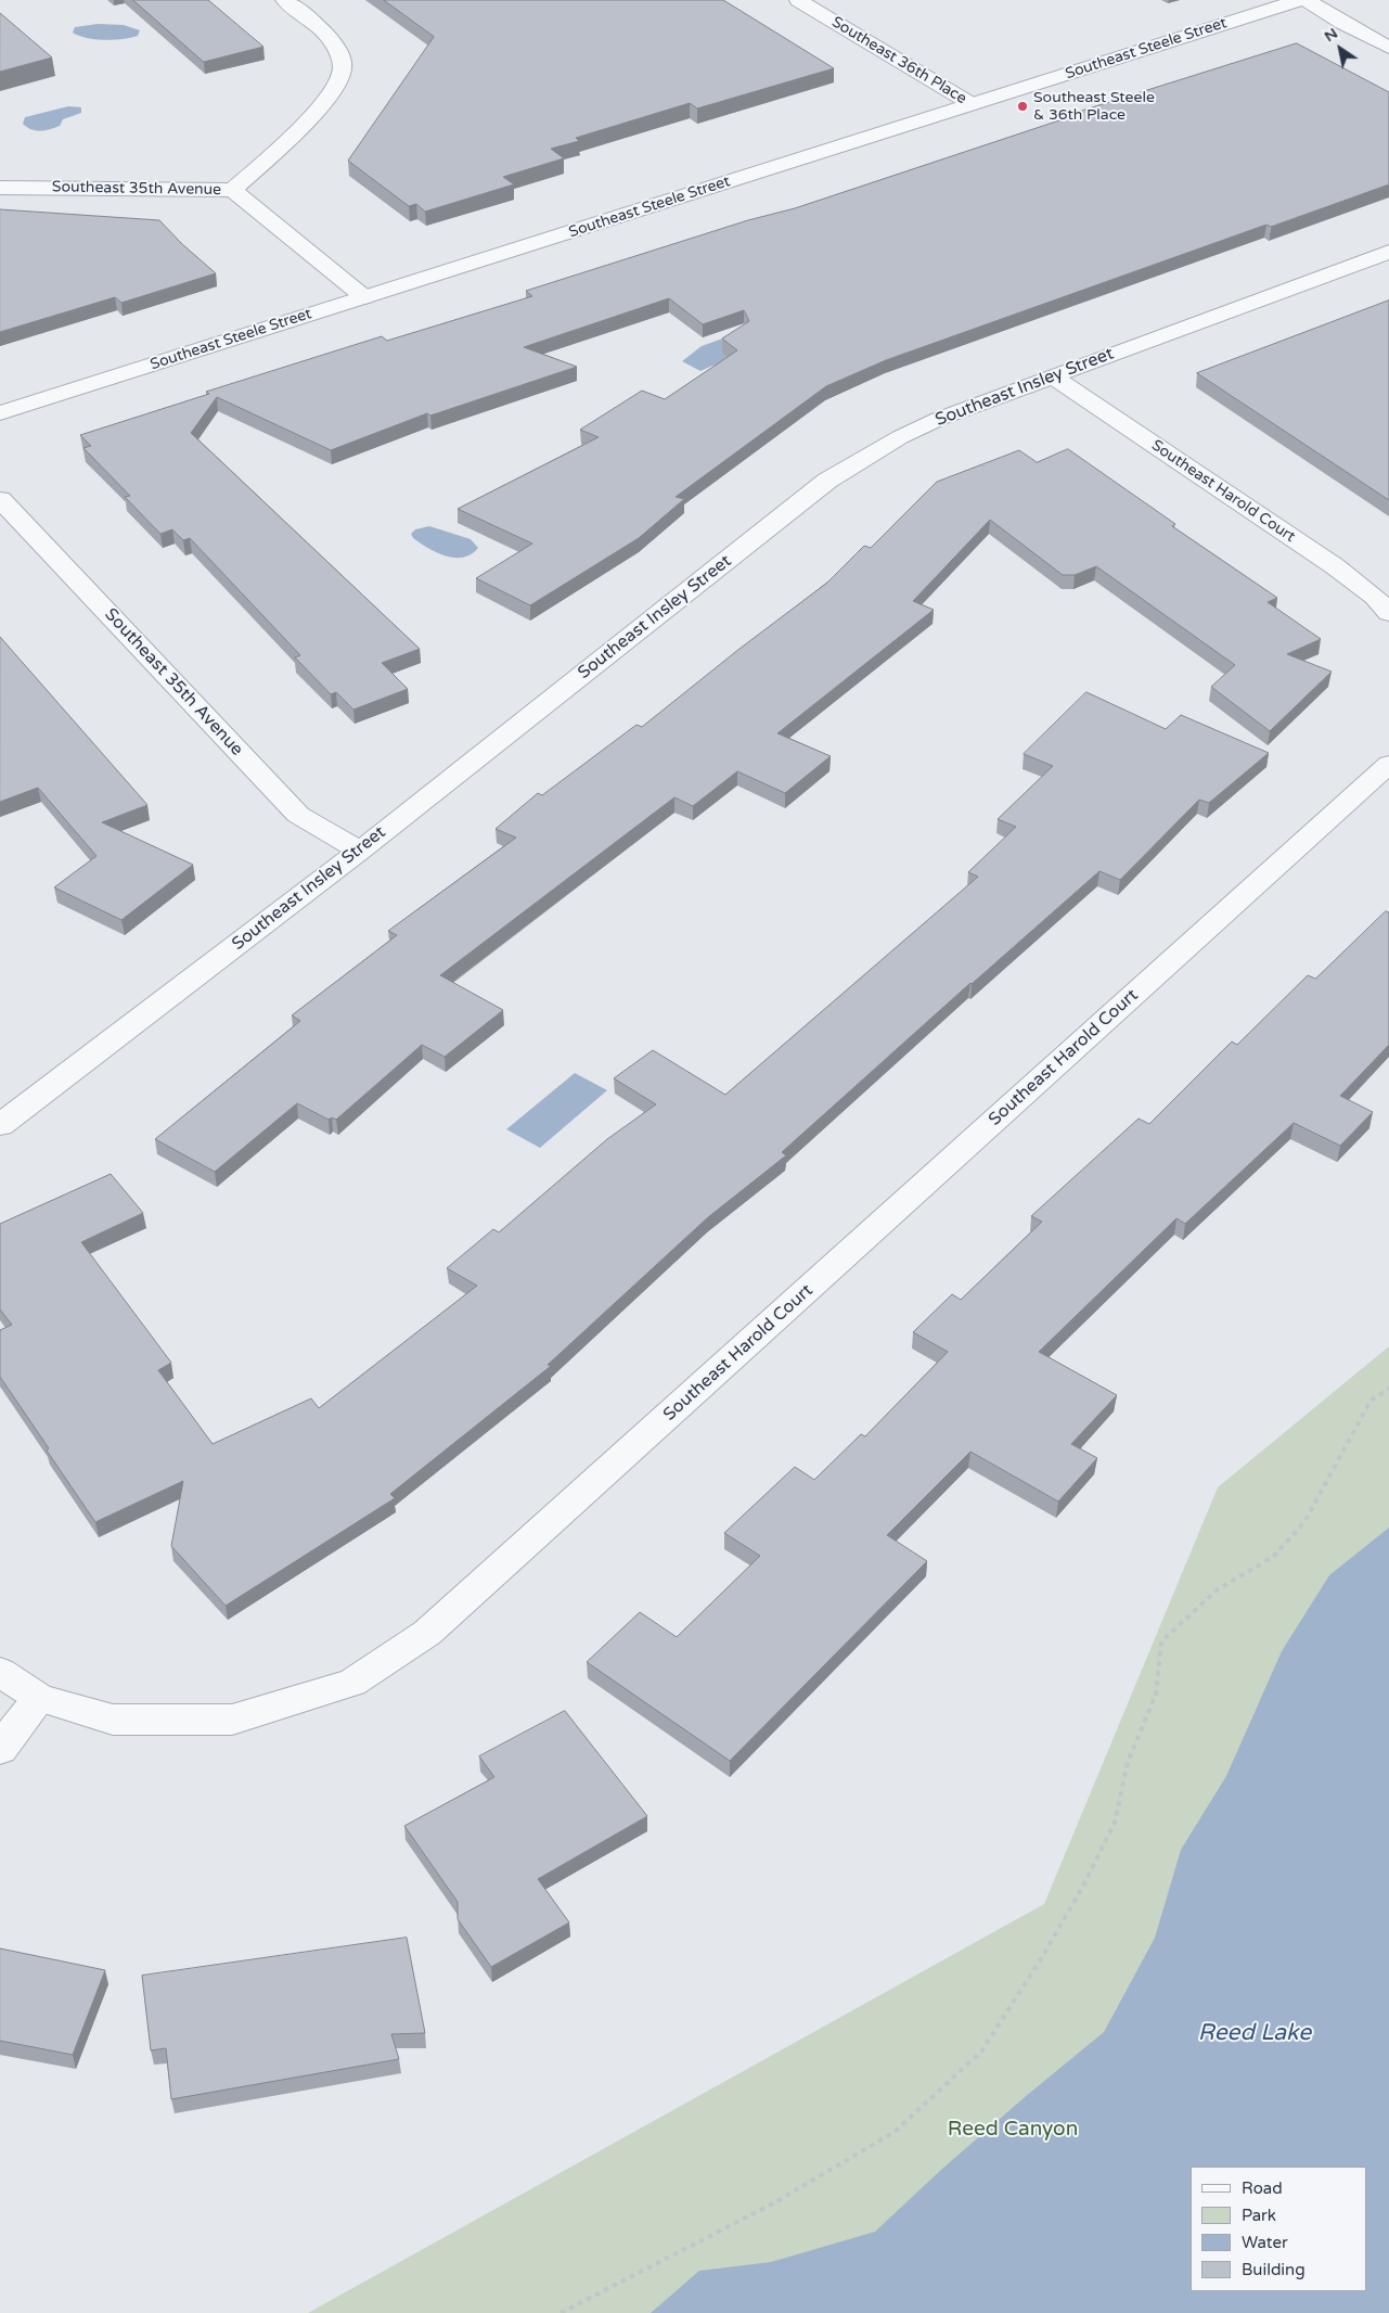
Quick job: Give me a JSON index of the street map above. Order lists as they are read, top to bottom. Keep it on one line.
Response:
{"streets":{"street":["Southeast Steele Street","Southeast 36th Place","Southeast 35th Avenue","Southeast Insley Street","Southeast Harold Court"]},"crossings":[["Southeast Steele Street","Southeast 36th Place"],["Southeast Steele Street","Southeast 35th Avenue"],["Southeast 35th Avenue","Southeast Insley Street"],["Southeast Insley Street","Southeast Harold Court"]],"water":["Reed Lake"],"parks":["Reed Canyon"],"places":["Southeast Steele & 36th Place"],"legend":["Road","Park","Water","Building"],"north":"top left"}
